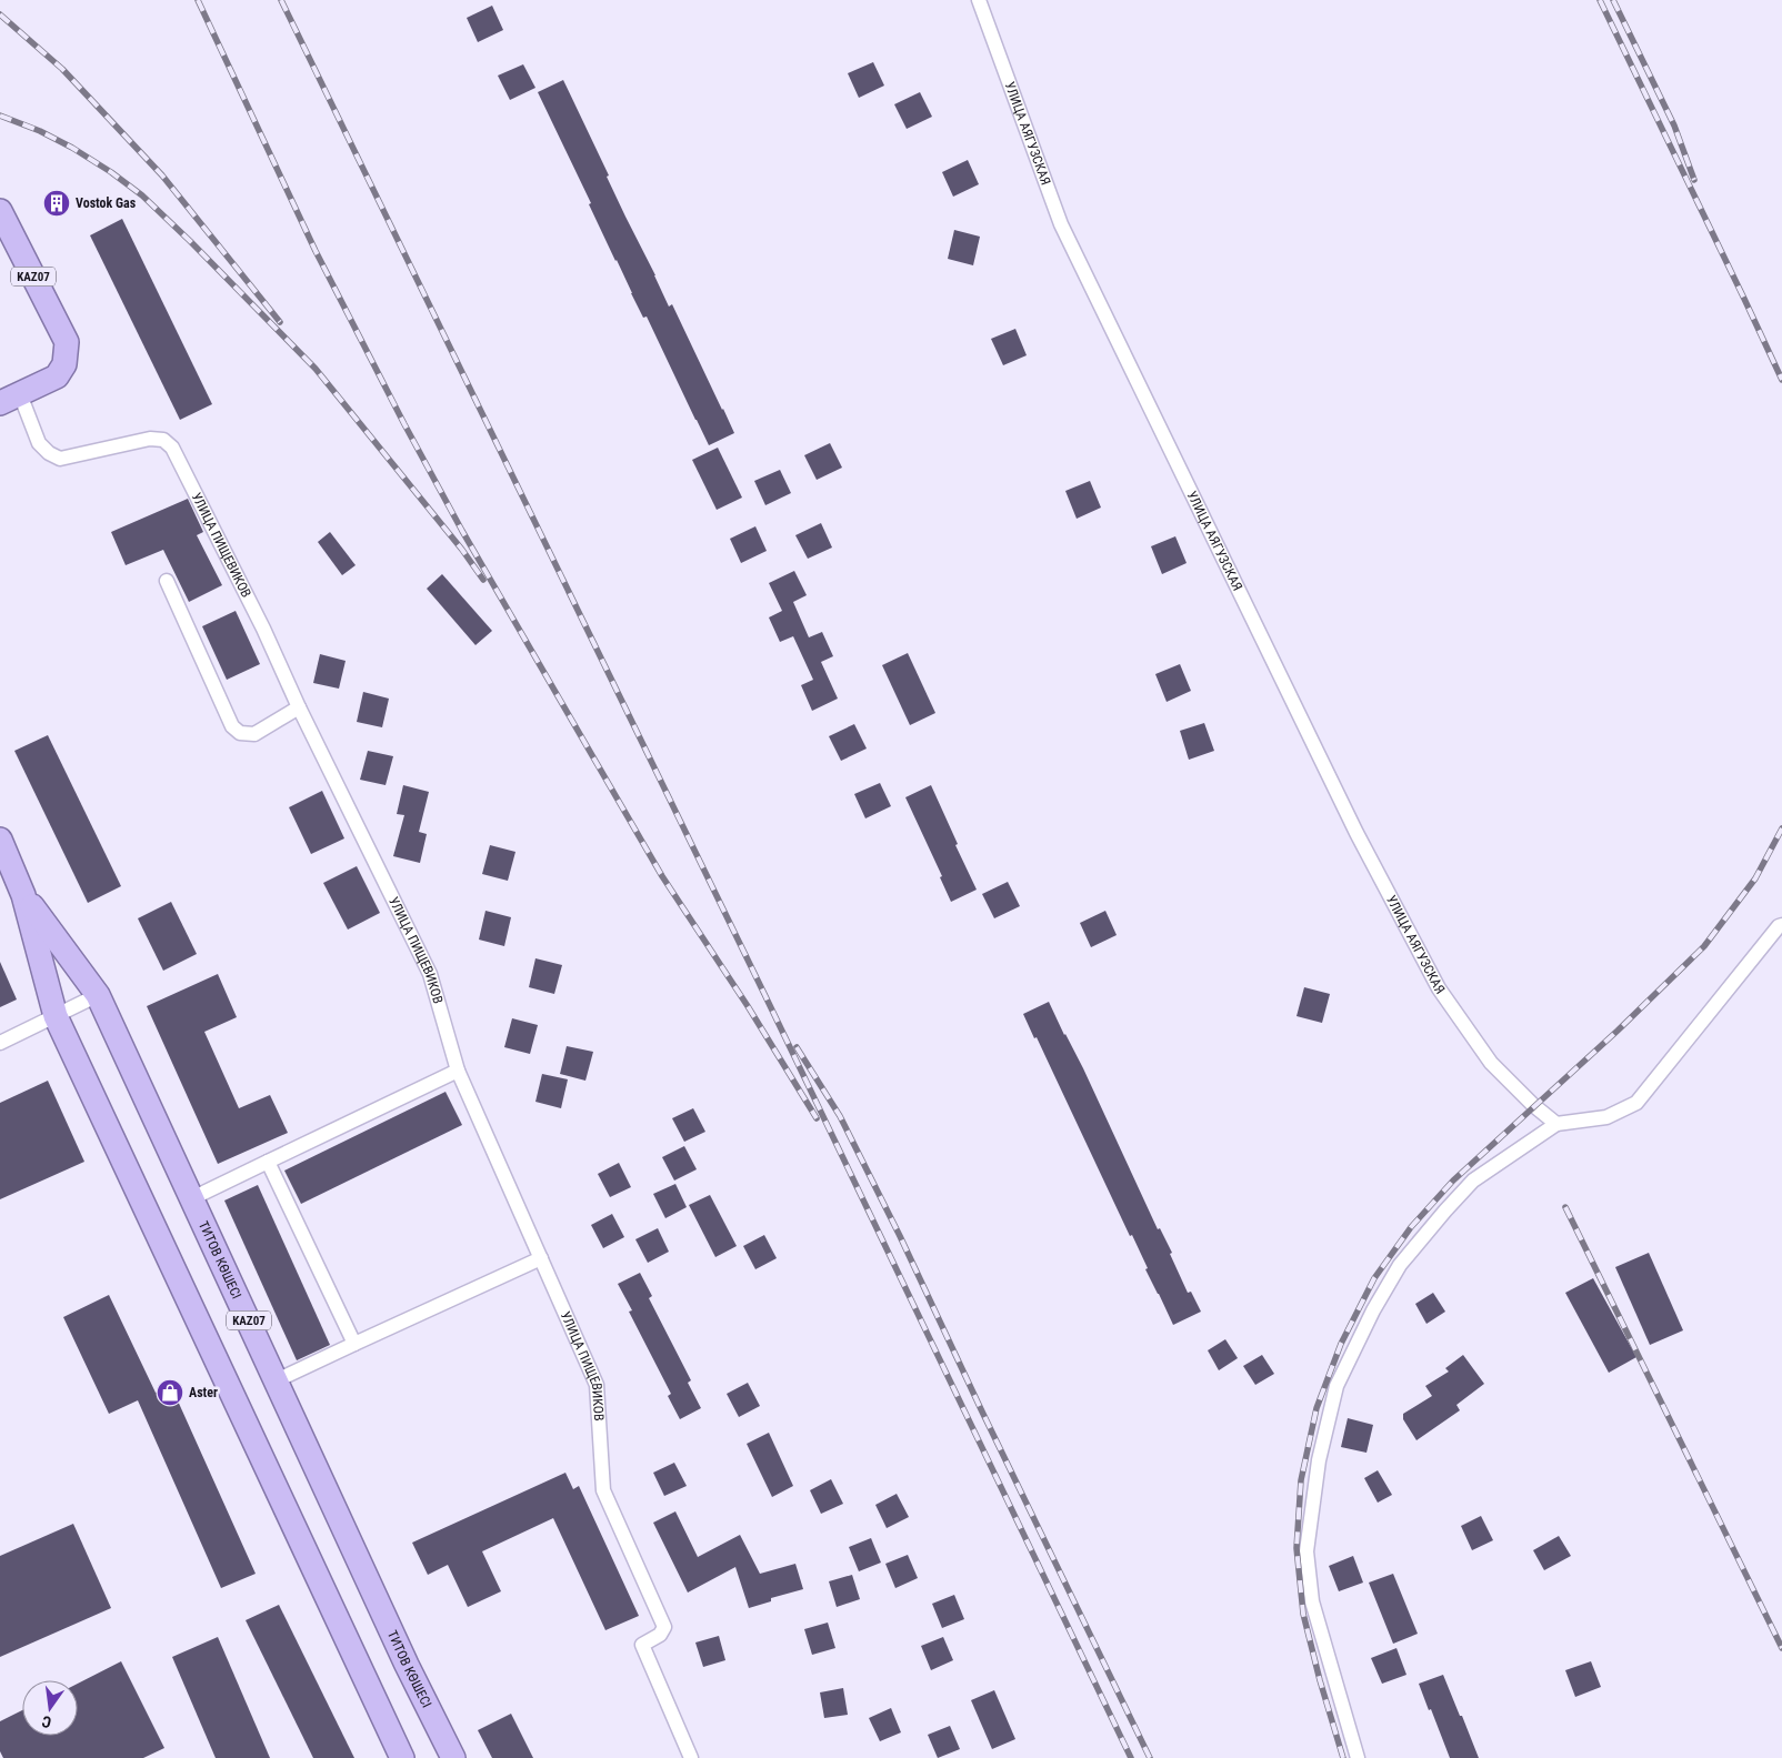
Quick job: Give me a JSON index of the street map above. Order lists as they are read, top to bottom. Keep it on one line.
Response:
{"streets":{"highway":["KAZ07","ТИТОВ КӨШЕСІ"],"street":["УЛИЦА АЯГУЗСКАЯ","УЛИЦА ПИЩЕВИКОВ"]},"crossings":[["KAZ07","УЛИЦА ПИЩЕВИКОВ"]],"places":{"building":["Vostok Gas"],"shop":["Aster"]},"north":"bottom"}
